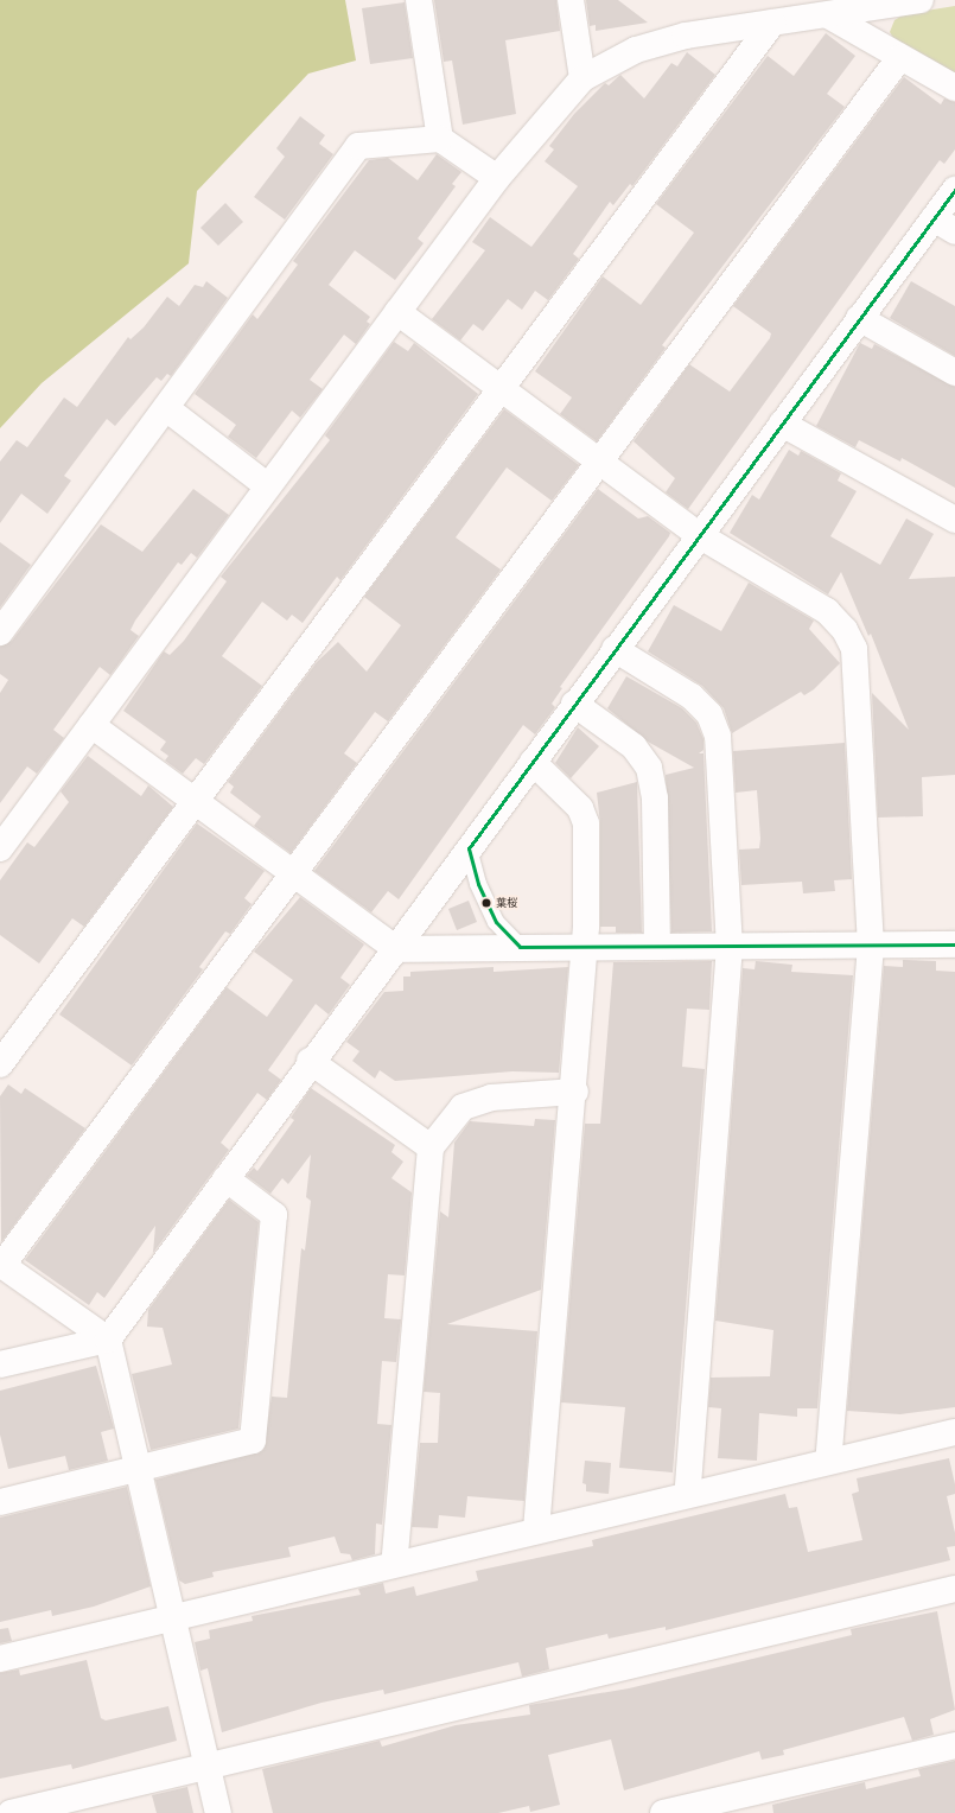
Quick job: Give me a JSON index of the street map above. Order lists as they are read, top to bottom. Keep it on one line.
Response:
{"places":["葉桜"]}
